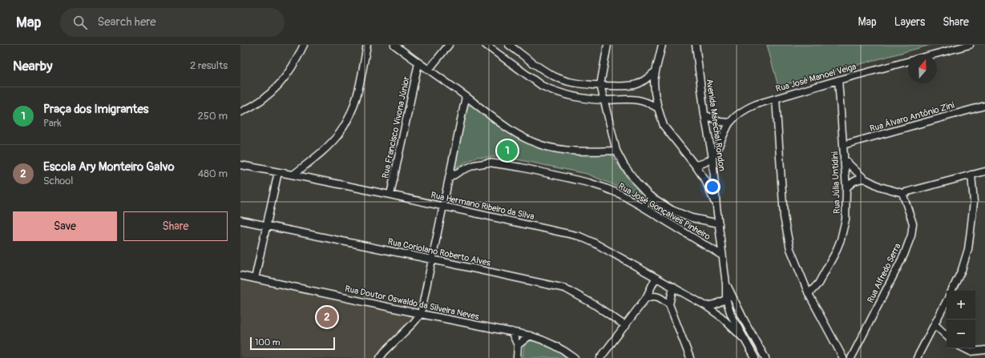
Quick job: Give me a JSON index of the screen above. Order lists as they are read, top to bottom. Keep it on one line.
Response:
{"streets":{"street":["Rua José Manoel Veiga","Rua Álvaro Antônio Zini","Avenida Marechal Rondon","Rua Francisco Vivona Júnior","Rua Júlia Untidini","Rua Hermano Ribeiro da Silva","Rua José Gonçalves Pinheiro","Rua Coriolano Roberto Alves","Rua Alfredo Serra","Rua Doutor Oswaldo da Silveira Neves"]},"crossings":[["Rua José Manoel Veiga","Avenida Marechal Rondon"],["Rua José Manoel Veiga","Rua Júlia Untidini"],["Rua Álvaro Antônio Zini","Rua Júlia Untidini"],["Avenida Marechal Rondon","Rua Hermano Ribeiro da Silva"],["Avenida Marechal Rondon","Rua José Gonçalves Pinheiro"],["Rua Francisco Vivona Júnior","Rua Hermano Ribeiro da Silva"]],"scale_bar":"100 m","north":"top","page":{"header":"Map","search":"Search here","nav":["Map","Layers","Share"],"heading":["Nearby","2 results"],"list":[{"mark":"1","name":"Praça dos Imigrantes","note":"Park","value":"250 m"},{"mark":"2","name":"Escola Ary Monteiro Galvo","note":"School","value":"480 m"}],"pins":["1","2"],"buttons":["Save","Share"],"map_buttons":["+","−"],"scale":"100 m"}}
